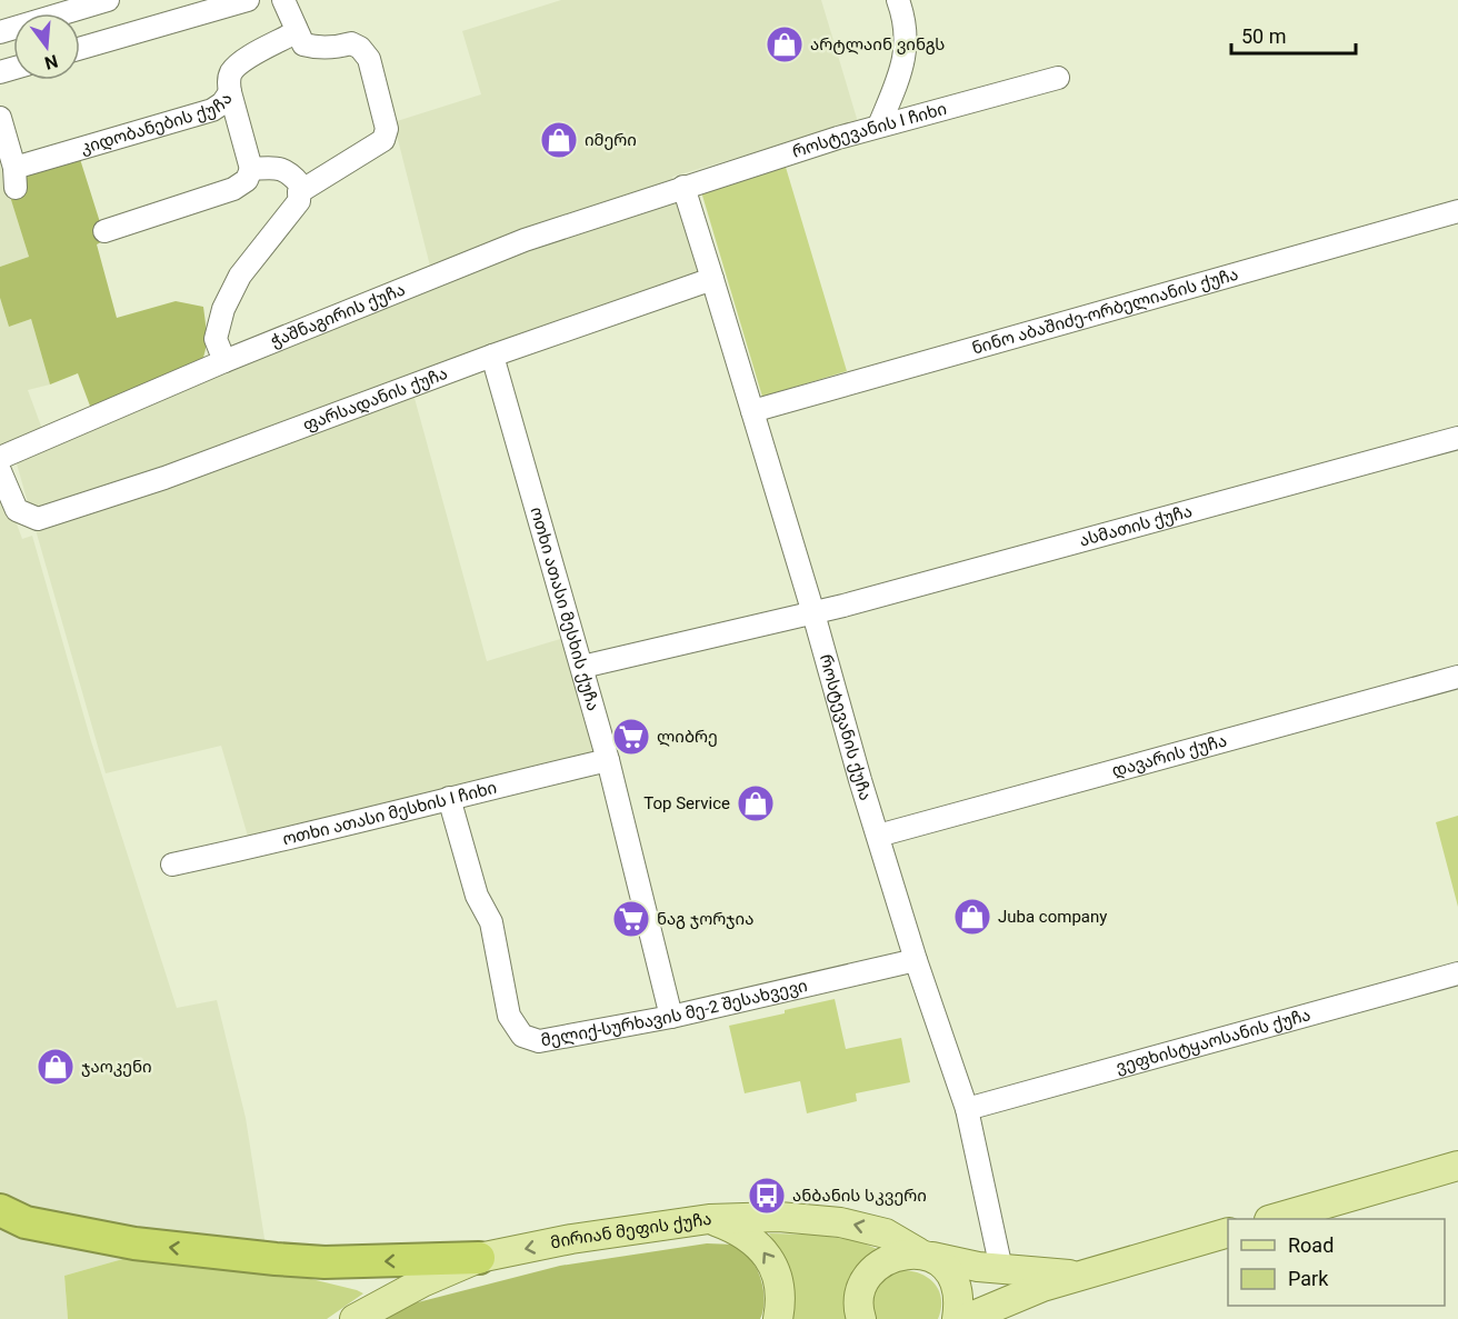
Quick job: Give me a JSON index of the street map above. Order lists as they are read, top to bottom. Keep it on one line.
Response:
{"streets":{"main road":["მირიან მეფის ქუჩა"],"street":["კიდობანების ქუჩა","როსტევანის I ჩიხი","ნინო აბაშიძე-ორბელიანის ქუჩა","ჭაშნაგირის ქუჩა","ფარსადანის ქუჩა","ასმათის ქუჩა","ოთხი ათასი მესხის ქუჩა","როსტევანის ქუჩა","დავარის ქუჩა","ოთხი ათასი მესხის I ჩიხი","მელიქ-სურხავის მე-2 შესახვევი","ვეფხისტყაოსანის ქუჩა"]},"crossings":[["როსტევანის I ჩიხი","ჭაშნაგირის ქუჩა"],["როსტევანის I ჩიხი","როსტევანის ქუჩა"],["ნინო აბაშიძე-ორბელიანის ქუჩა","როსტევანის ქუჩა"],["ჭაშნაგირის ქუჩა","როსტევანის ქუჩა"],["ფარსადანის ქუჩა","ოთხი ათასი მესხის ქუჩა"],["ფარსადანის ქუჩა","როსტევანის ქუჩა"],["ასმათის ქუჩა","ოთხი ათასი მესხის ქუჩა"],["ასმათის ქუჩა","როსტევანის ქუჩა"],["ოთხი ათასი მესხის ქუჩა","ოთხი ათასი მესხის I ჩიხი"],["ოთხი ათასი მესხის ქუჩა","მელიქ-სურხავის მე-2 შესახვევი"],["როსტევანის ქუჩა","დავარის ქუჩა"],["როსტევანის ქუჩა","მელიქ-სურხავის მე-2 შესახვევი"],["როსტევანის ქუჩა","ვეფხისტყაოსანის ქუჩა"],["როსტევანის ქუჩა","მირიან მეფის ქუჩა"],["ოთხი ათასი მესხის I ჩიხი","მელიქ-სურხავის მე-2 შესახვევი"]],"one_way":["მირიან მეფის ქუჩა"],"places":{"shop":["არტლაინ ვინგს","იმერი","Top Service","Juba company","ჯაოკენი"],"supermarket":["ლიბრე","ნაგ ჯორჯია"],"bus stop":["ანბანის სკვერი"]},"legend":["Road","Park"],"scale_bar":"50 m","north":"bottom"}
